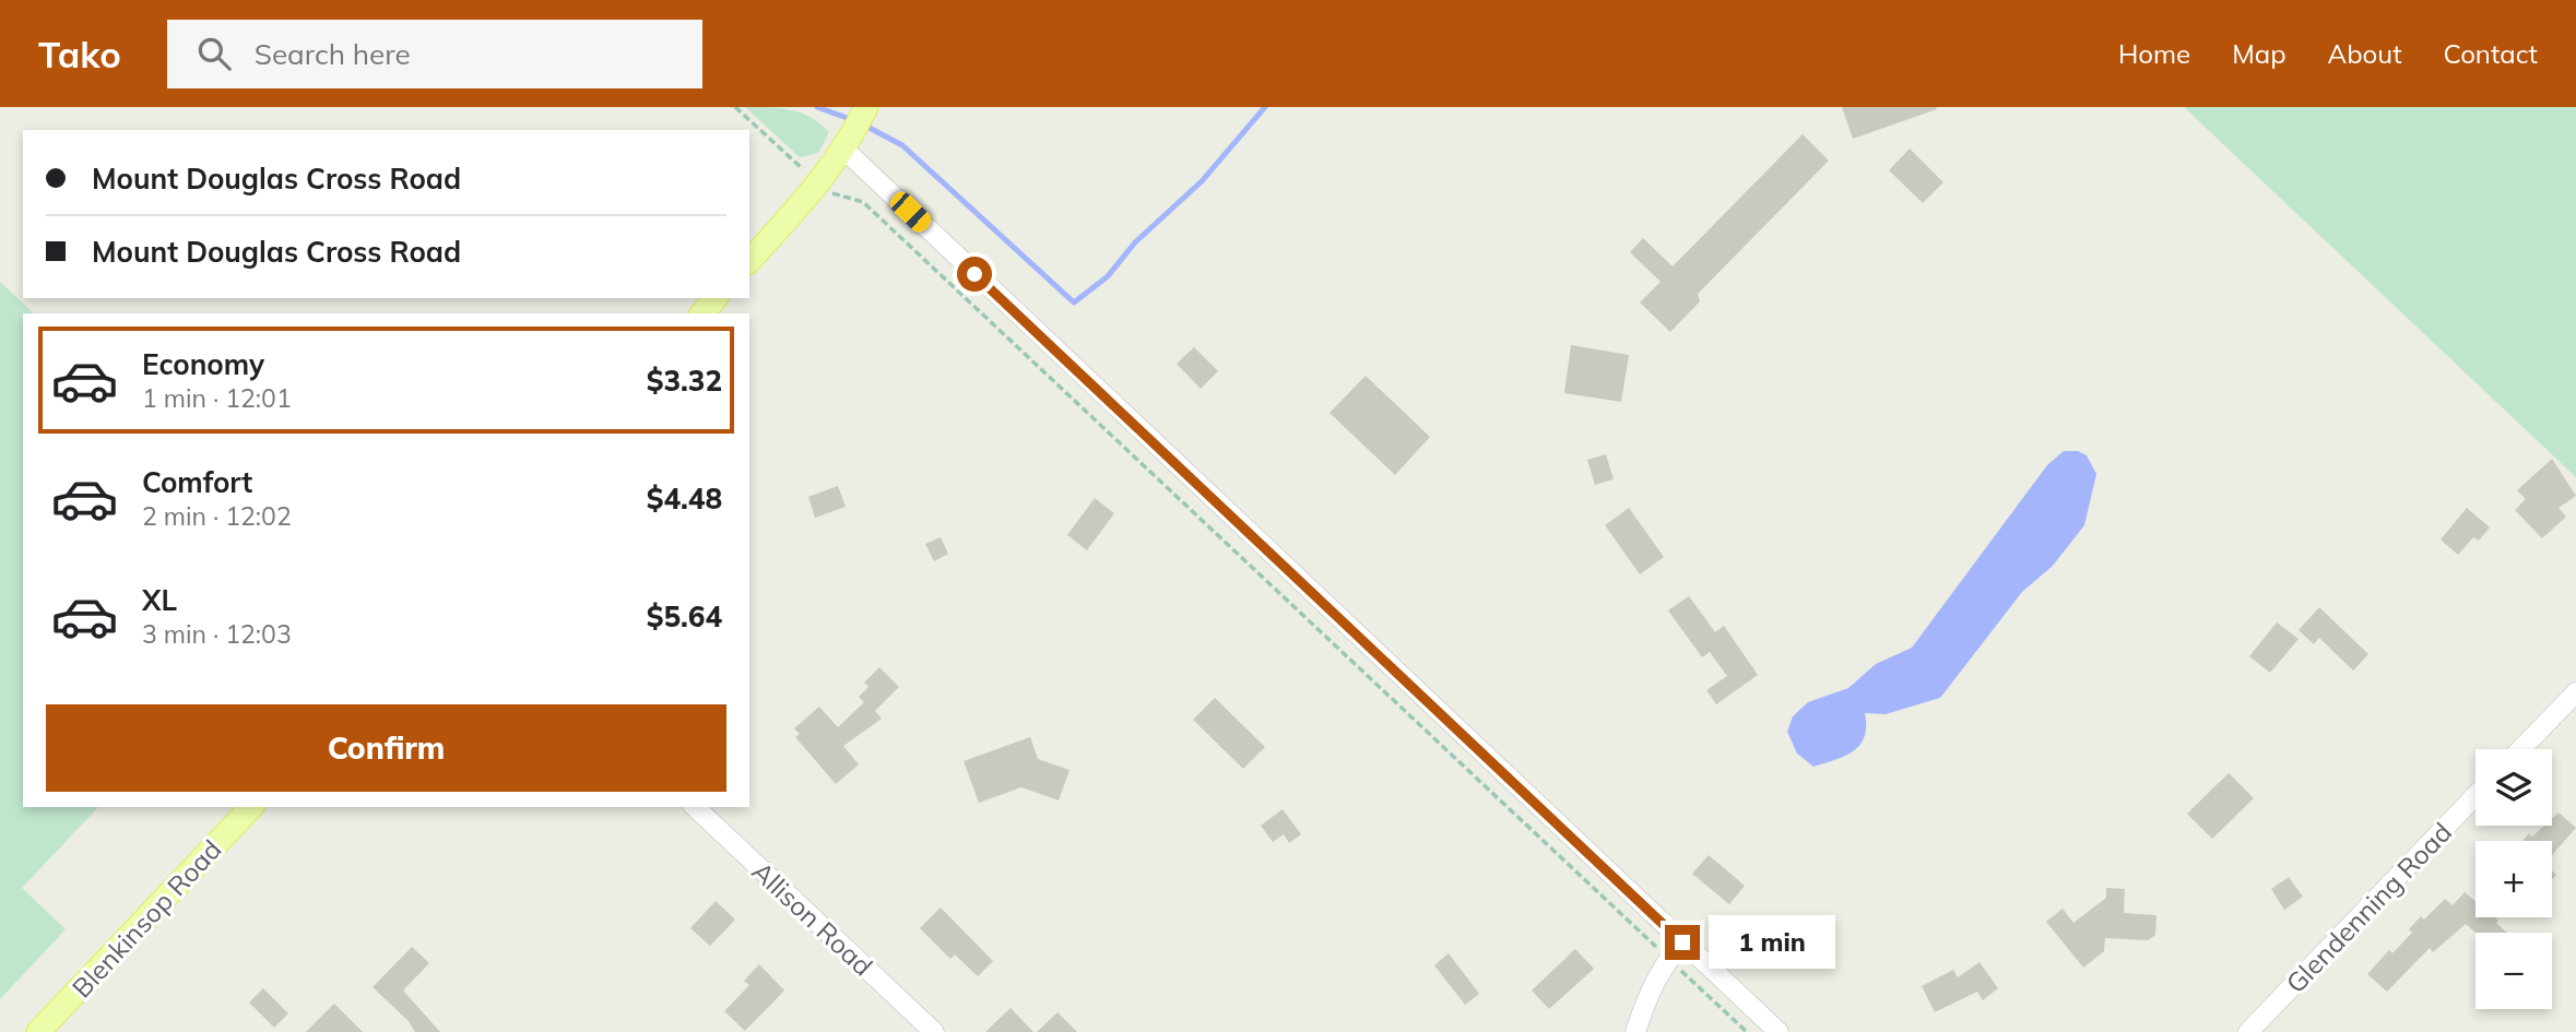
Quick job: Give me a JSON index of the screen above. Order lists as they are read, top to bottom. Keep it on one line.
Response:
{"streets":{"main road":["Blenkinsop Road"],"street":["Glendenning Road","Allison Road"]},"page":{"header":"Tako","search":"Search here","nav":["Home","Map","About","Contact"],"banner":["Mount Douglas Cross Road","Mount Douglas Cross Road"],"list":[{"name":"Economy","note":"1 min · 12:01","value":"$3.32"},{"name":"Comfort","note":"2 min · 12:02","value":"$4.48"},{"name":"XL","note":"3 min · 12:03","value":"$5.64"}],"buttons":"Confirm","map_buttons":["+","−"],"bubble":"1 min"}}
